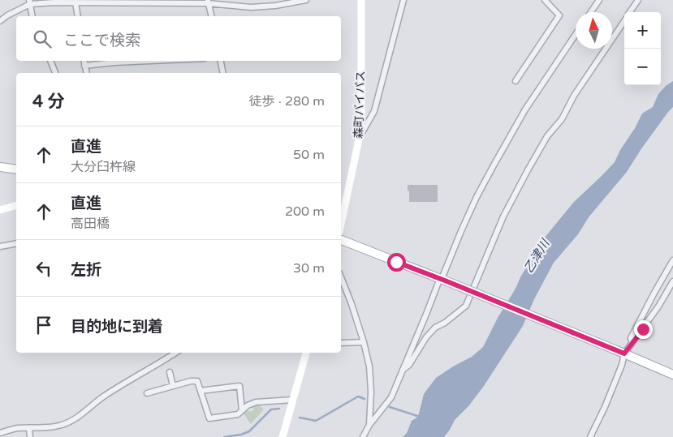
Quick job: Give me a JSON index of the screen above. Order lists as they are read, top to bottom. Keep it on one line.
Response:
{"streets":{"main road":["森町バイパス"]},"water":["乙津川"],"north":"top","page":{"map_buttons":["+","−"],"search":"ここで検索","heading":["4 分","徒歩 · 280 m"],"list":[["直進","大分臼杵線","50 m"],["直進","高田橋","200 m"],["左折","30 m"],"目的地に到着"]}}
